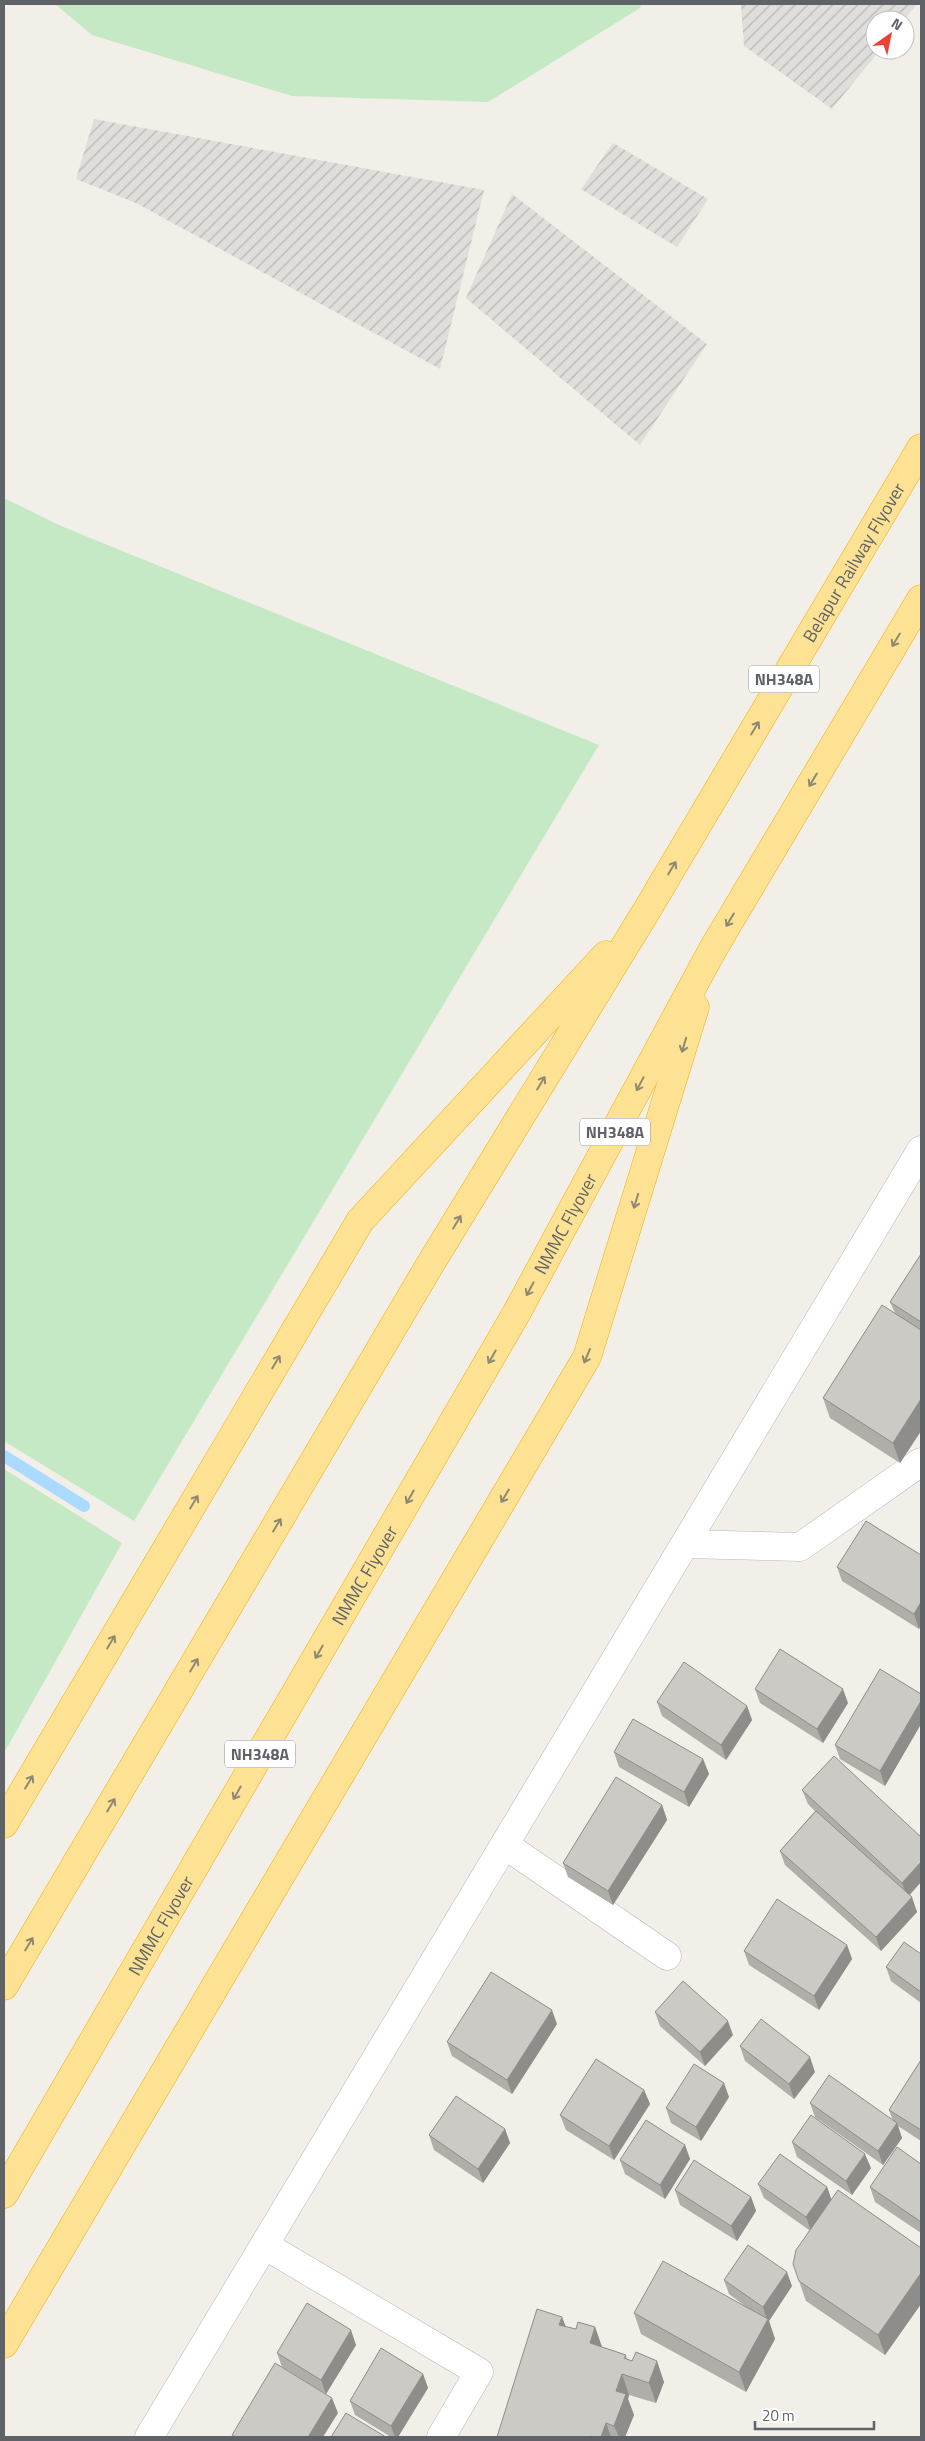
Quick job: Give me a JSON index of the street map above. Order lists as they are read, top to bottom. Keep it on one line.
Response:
{"streets":{"highway":["Belapur Railway Flyover","NH348A","NMMC Flyover"]},"crossings":[["Belapur Railway Flyover","NH348A"],["NH348A","NMMC Flyover"]],"scale_bar":"20 m","north":"top right"}
